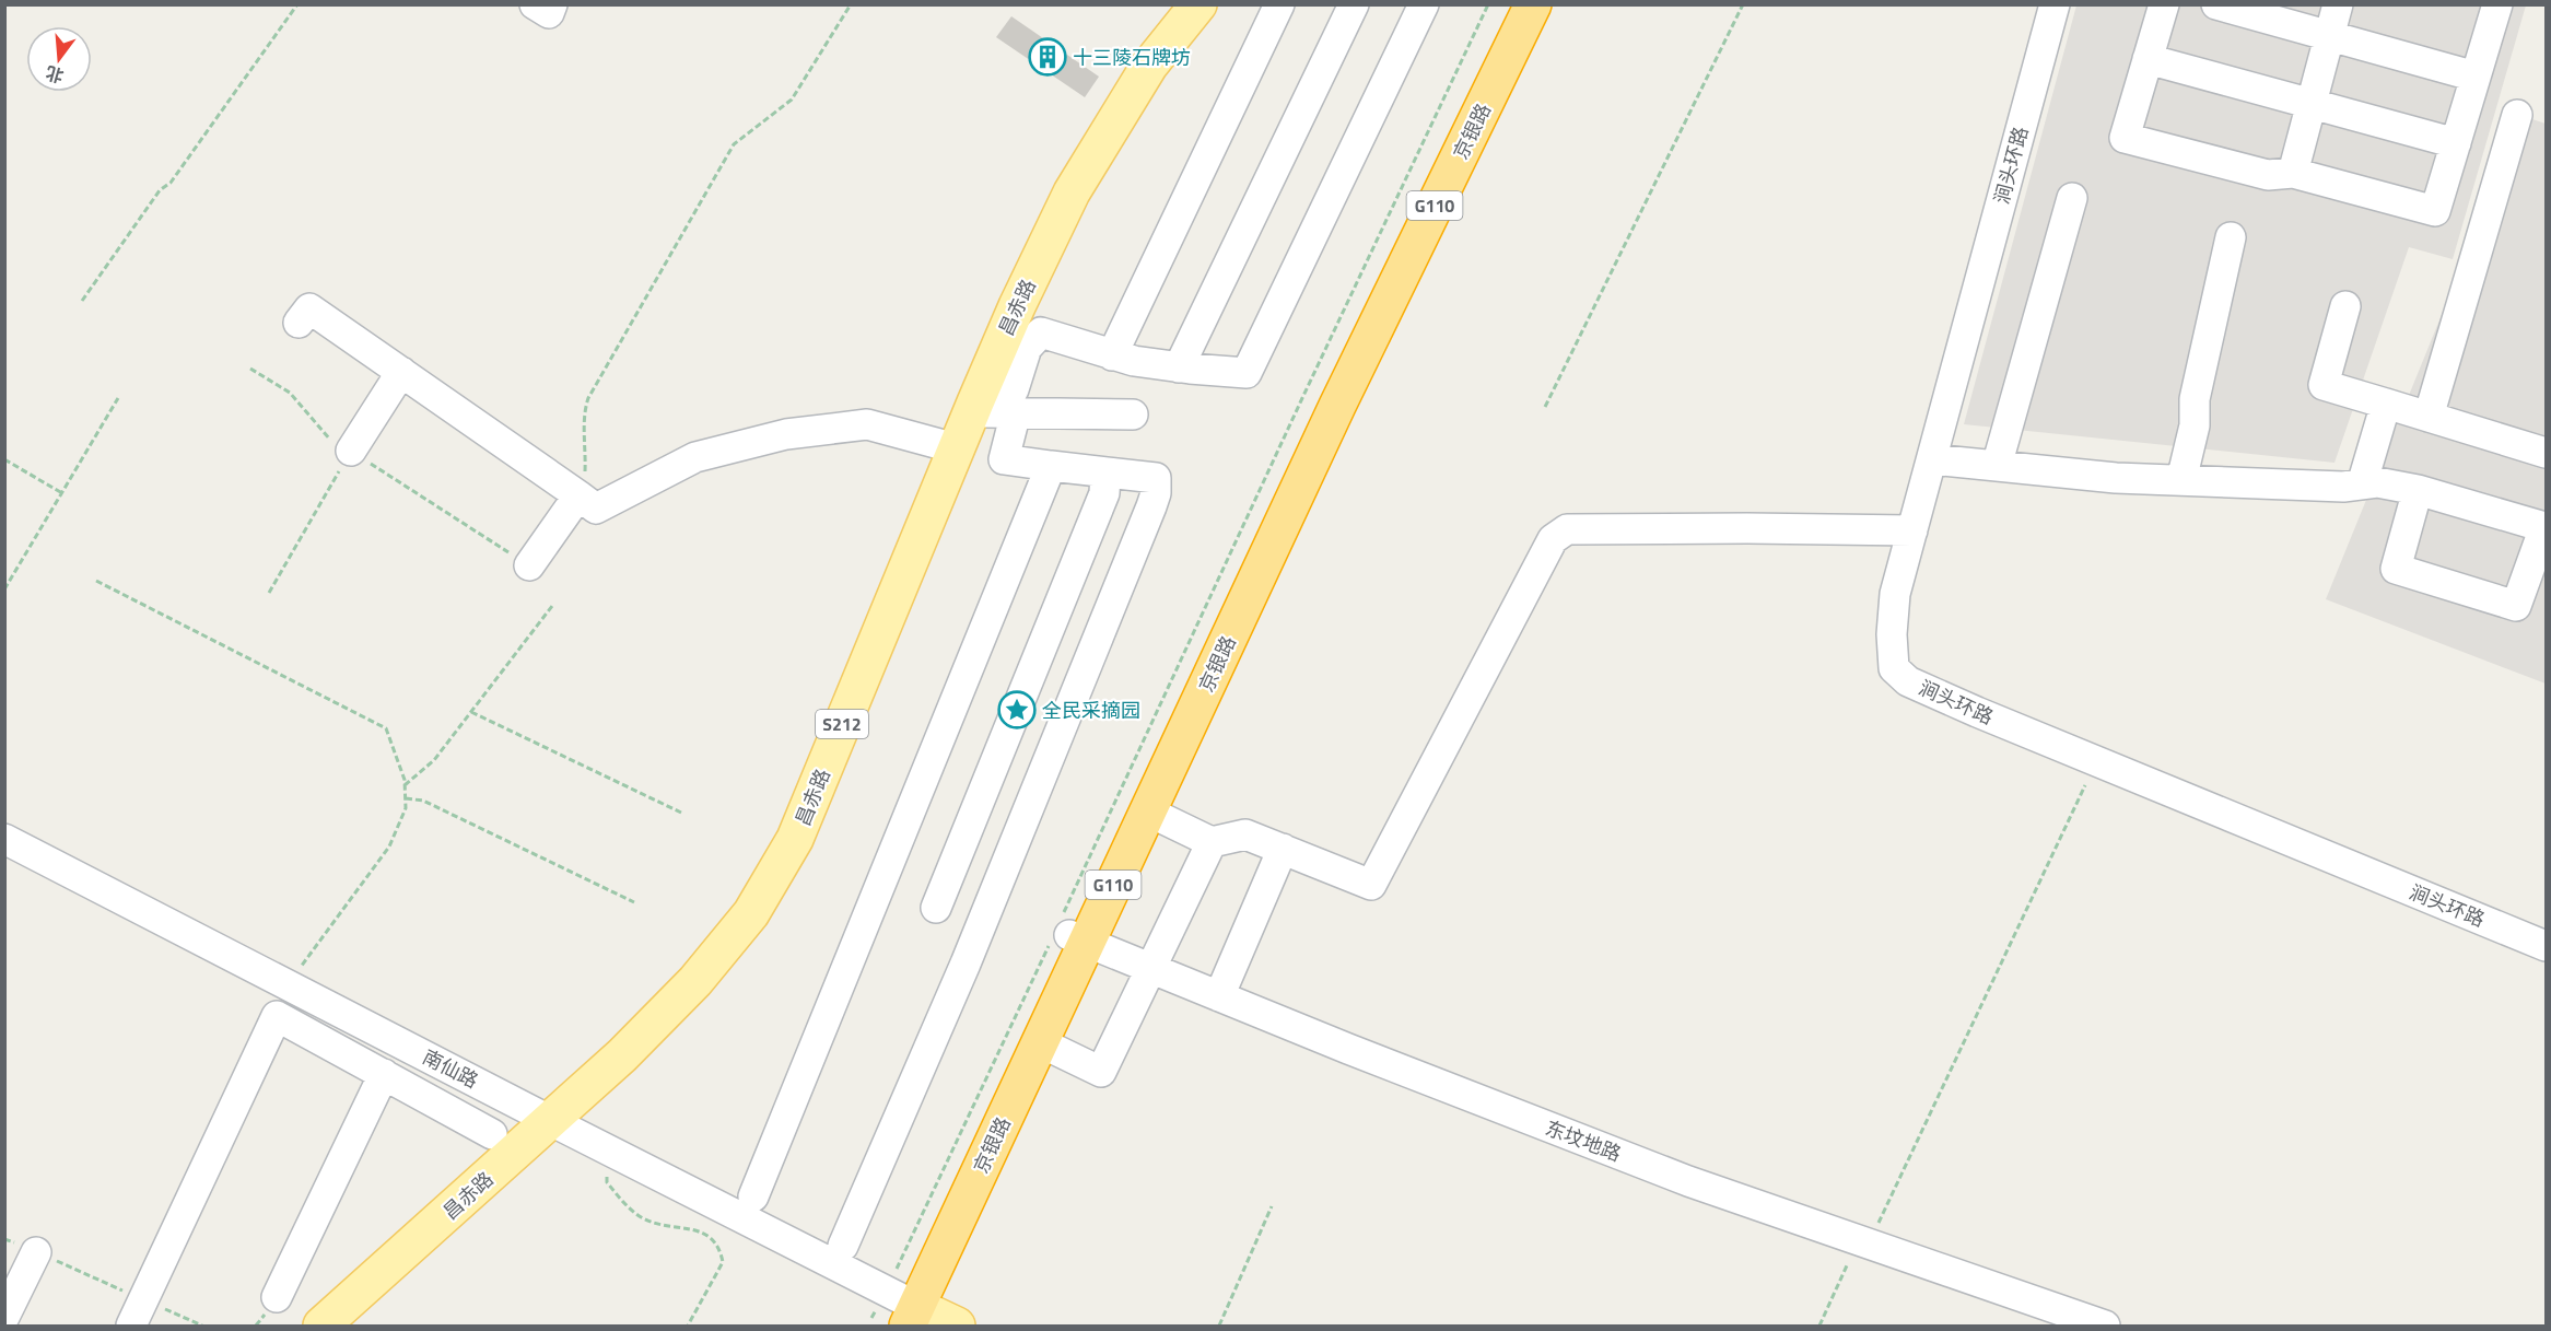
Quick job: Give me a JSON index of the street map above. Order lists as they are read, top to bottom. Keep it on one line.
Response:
{"streets":{"highway":["京银路","G110"],"main road":["昌赤路","S212"],"street":["涧头环路","南仙路","东坟地路"]},"crossings":[["京银路","南仙路"],["京银路","东坟地路"],["昌赤路","南仙路"]],"places":{"building":["十三陵石牌坊"],"place":["全民采摘园"]},"north":"bottom"}
